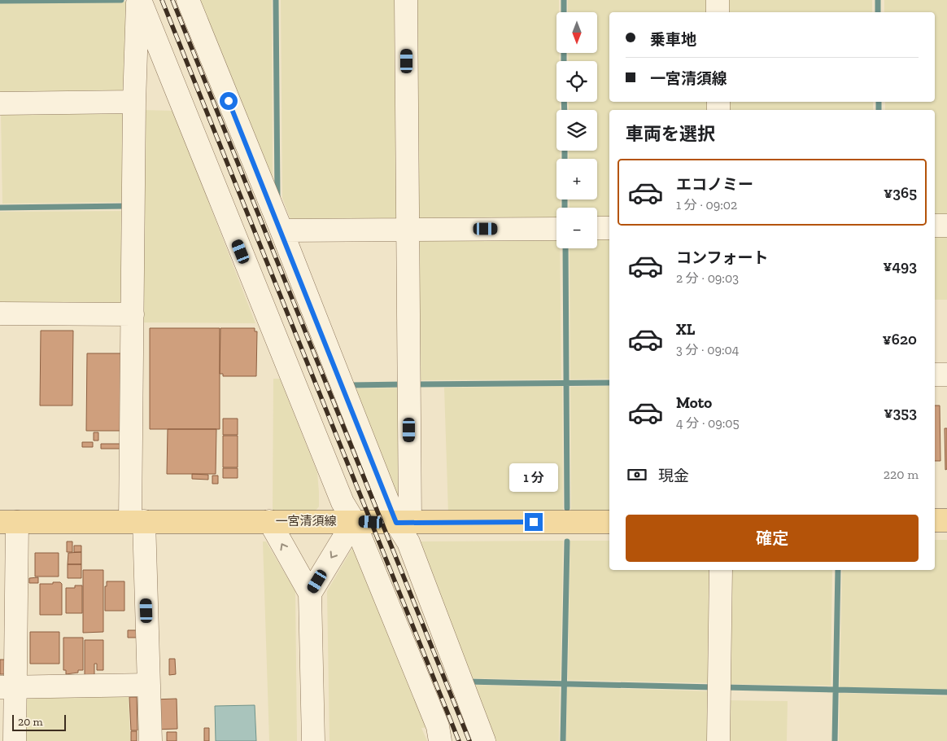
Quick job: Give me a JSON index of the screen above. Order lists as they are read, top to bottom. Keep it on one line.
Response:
{"streets":{"main road":["一宮清須線"]},"scale_bar":"20 m","north":"bottom","page":{"map_buttons":["+","−"],"banner":["乗車地","一宮清須線"],"heading":"車両を選択","list":[{"name":"エコノミー","note":"1 分 · 09:02","value":"¥365"},{"name":"コンフォート","note":"2 分 · 09:03","value":"¥493"},{"name":"XL","note":"3 分 · 09:04","value":"¥620"},{"name":"Moto","note":"4 分 · 09:05","value":"¥353"}],"pay":["現金","220 m"],"bubble":"1 分","buttons":"確定","scale":"20 m"}}
